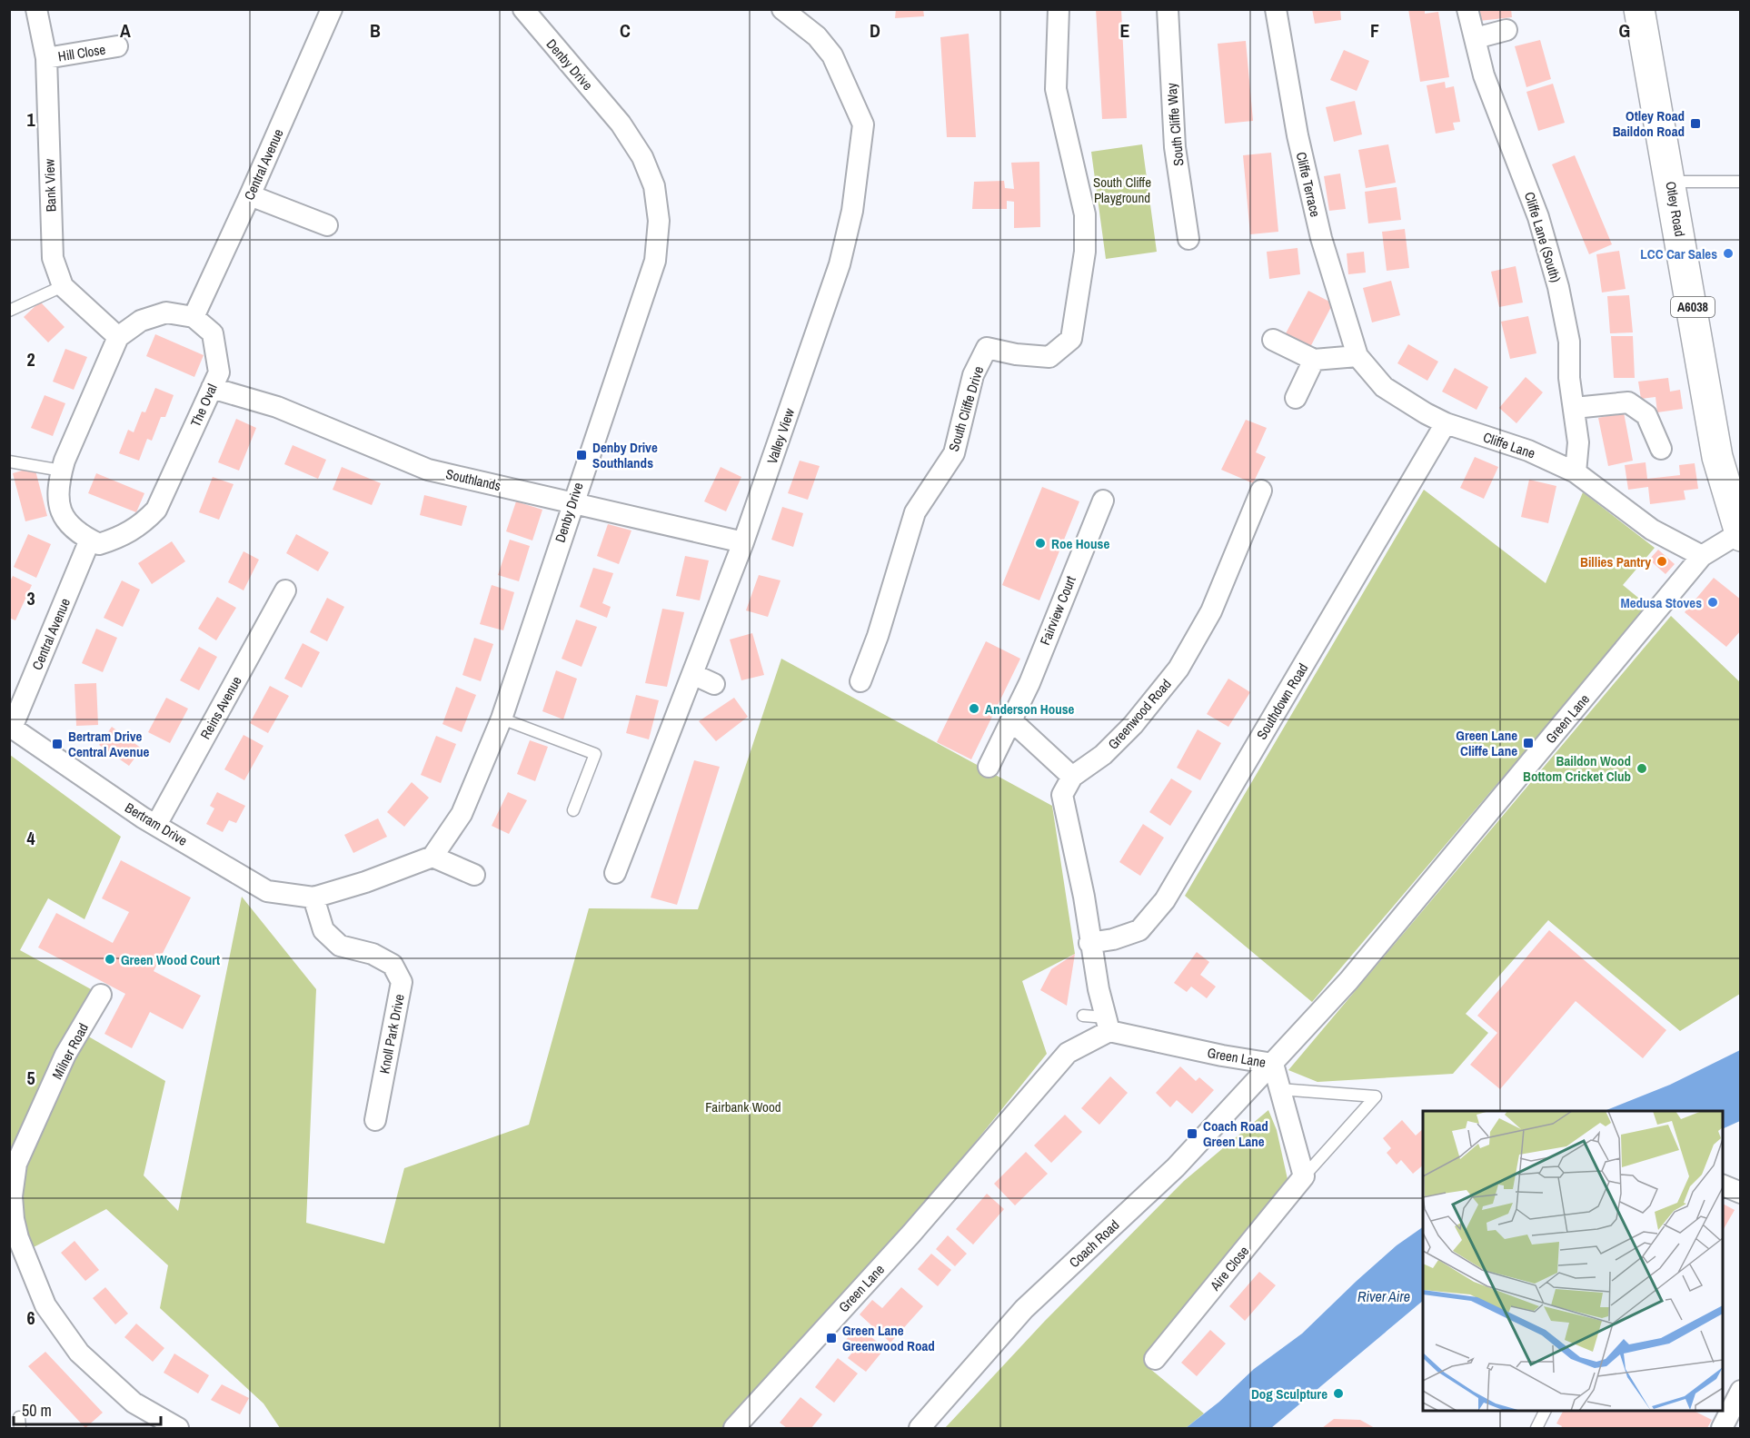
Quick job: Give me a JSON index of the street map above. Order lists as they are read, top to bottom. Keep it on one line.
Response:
{"streets":{"main road":["Otley Road","A6038"],"street":["Hill Close","Denby Drive","South Cliffe Way","Central Avenue","Cliffe Terrace","Bank View","Cliffe Lane (South)","The Oval","South Cliffe Drive","Valley View","Cliffe Lane","Southlands","Fairview Court","Southdown Road","Reins Avenue","Greenwood Road","Green Lane","Bertram Drive","Knoll Park Drive","Milner Road","Coach Road","Aire Close"]},"crossings":[["Hill Close","Bank View"],["Denby Drive","Southlands"],["Central Avenue","The Oval"],["Central Avenue","Bertram Drive"],["Cliffe Terrace","Cliffe Lane"],["Otley Road","Green Lane"],["Cliffe Lane (South)","Cliffe Lane"],["The Oval","Southlands"],["Valley View","Southlands"],["Cliffe Lane","Southdown Road"],["Cliffe Lane","Green Lane"],["Reins Avenue","Bertram Drive"],["Green Lane","Coach Road"],["Bertram Drive","Knoll Park Drive"]],"water":["River Aire"],"parks":["South Cliffe Playground","Fairbank Wood"],"places":{"transit":["Otley Road Baildon Road","Denby Drive Southlands","Green Lane Cliffe Lane","Bertram Drive Central Avenue","Coach Road Green Lane","Green Lane Greenwood Road"],"other":["LCC Car Sales","Roe House","Billies Pantry","Medusa Stoves","Anderson House","Baildon Wood Bottom Cricket Club","Green Wood Court","Dog Sculpture"]},"scale_bar":"50 m","grid":{"columns":["A","B","C","D","E","F","G"],"rows":["1","2","3","4","5","6"]}}
